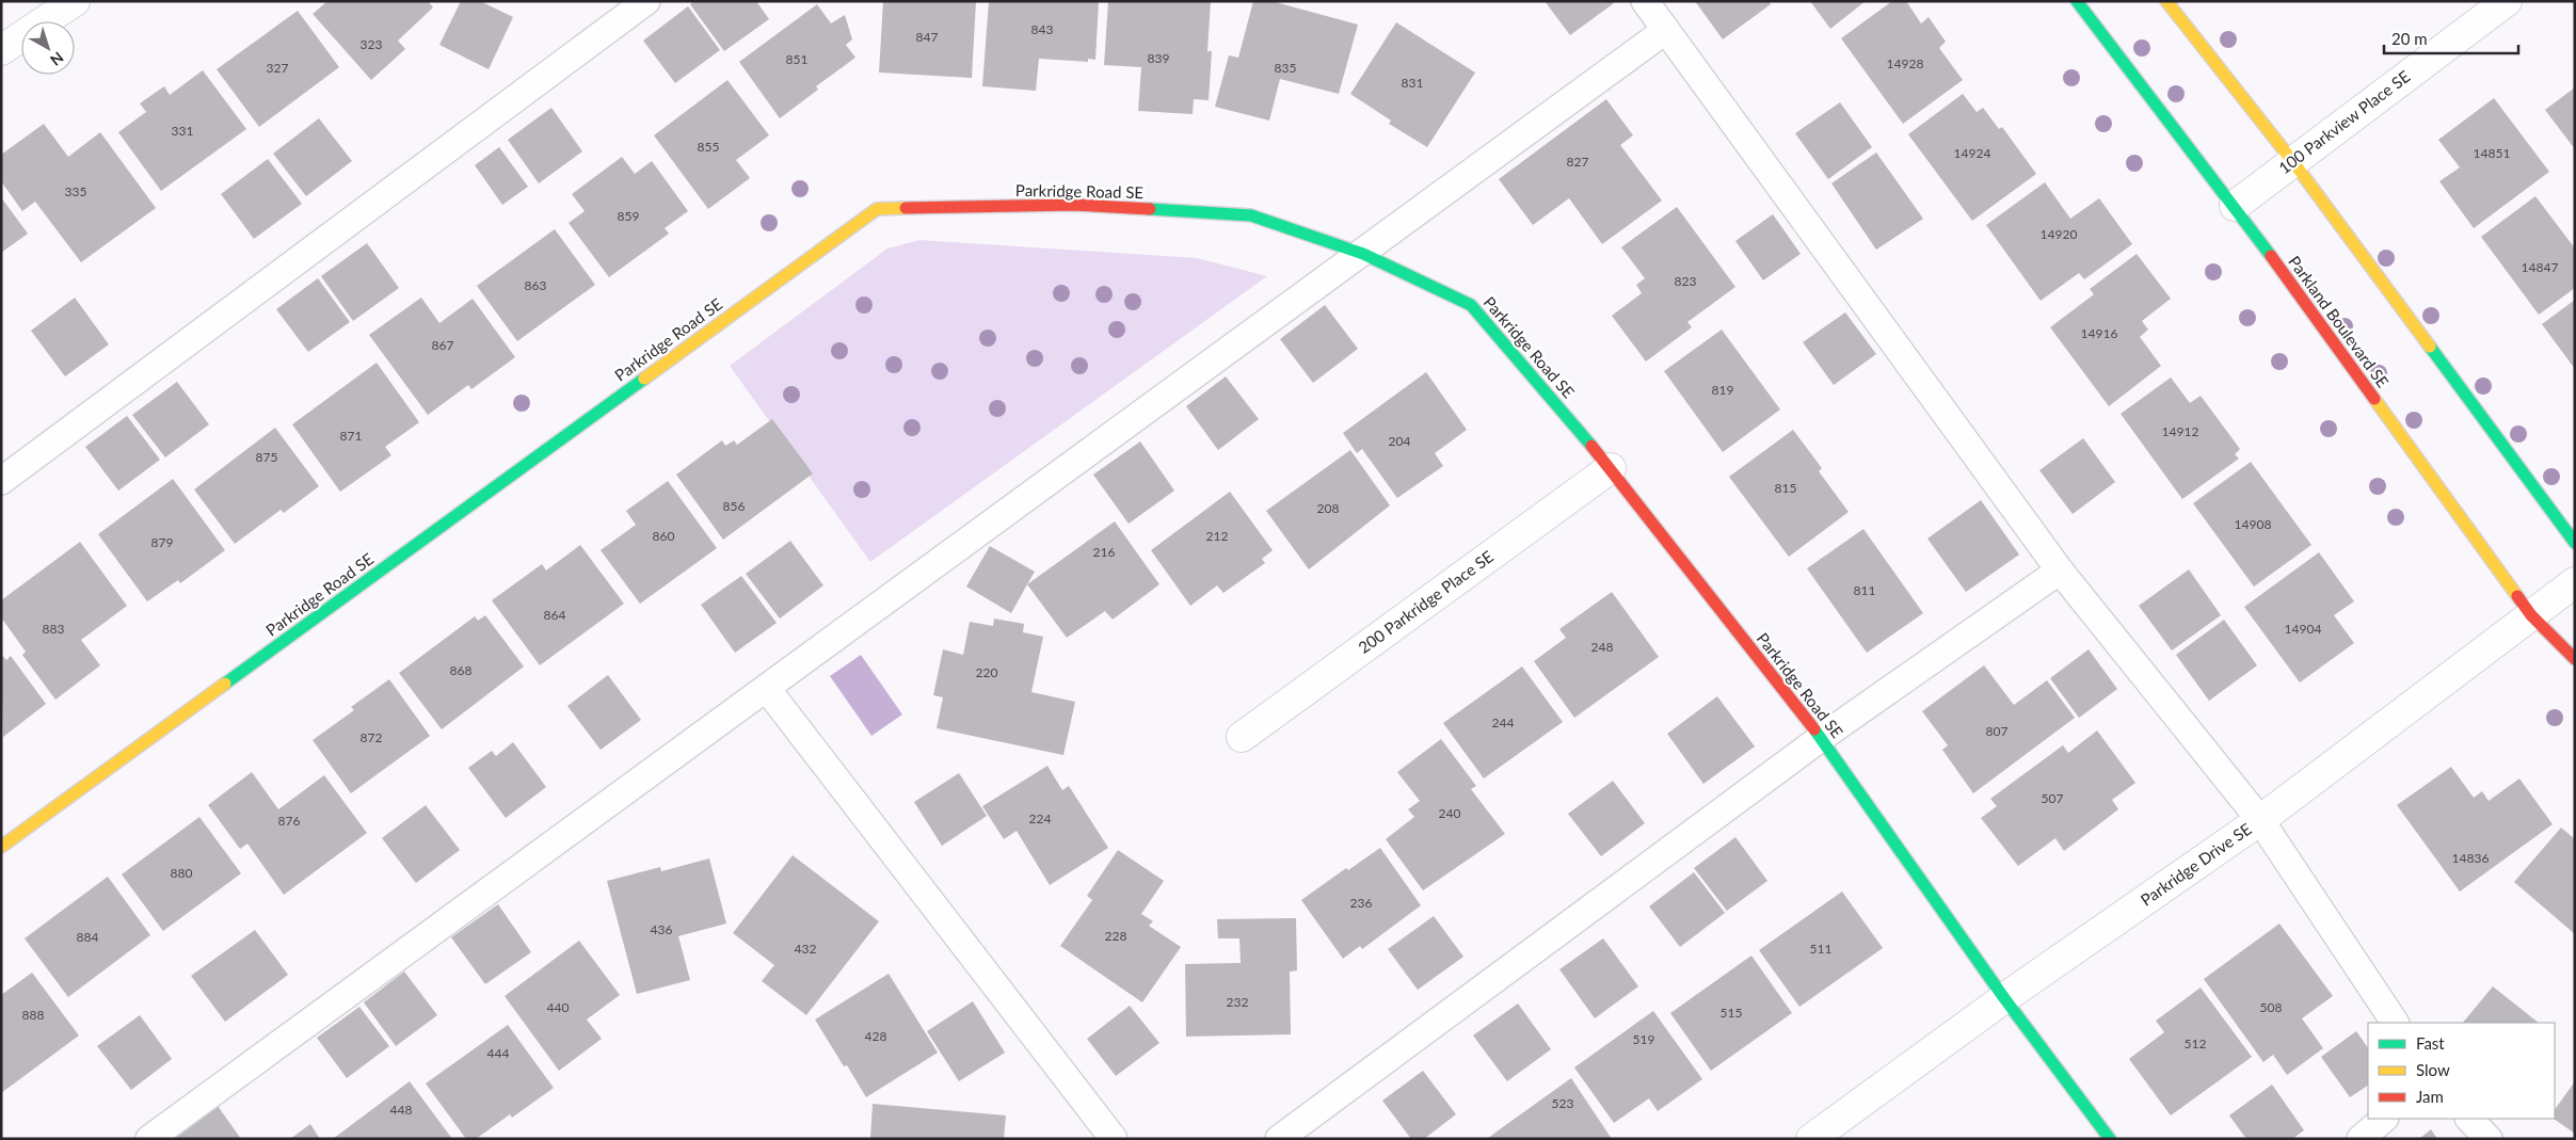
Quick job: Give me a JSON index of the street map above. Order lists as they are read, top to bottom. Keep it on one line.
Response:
{"streets":{"street":["100 Parkview Place SE","Parkridge Road SE","Parkland Boulevard SE","200 Parkridge Place SE","Parkridge Drive SE"]},"crossings":[["100 Parkview Place SE","Parkland Boulevard SE"],["Parkridge Road SE","200 Parkridge Place SE"],["Parkridge Road SE","Parkridge Drive SE"],["Parkland Boulevard SE","Parkridge Drive SE"]],"house_numbers":["843","847","323","839","851","14928","327","835","831","331","855","14924","14851","827","335","859","14920","14847","823","863","14916","867","819","14912","871","204","875","815","856","208","14908","860","212","879","216","811","864","883","14904","248","868","220","244","807","872","507","240","224","876","14836","880","236","436","228","884","432","511","232","440","508","515","888","428","519","512","444","523","448"],"legend":["Fast","Slow","Jam"],"scale_bar":"20 m","north":"bottom right"}
